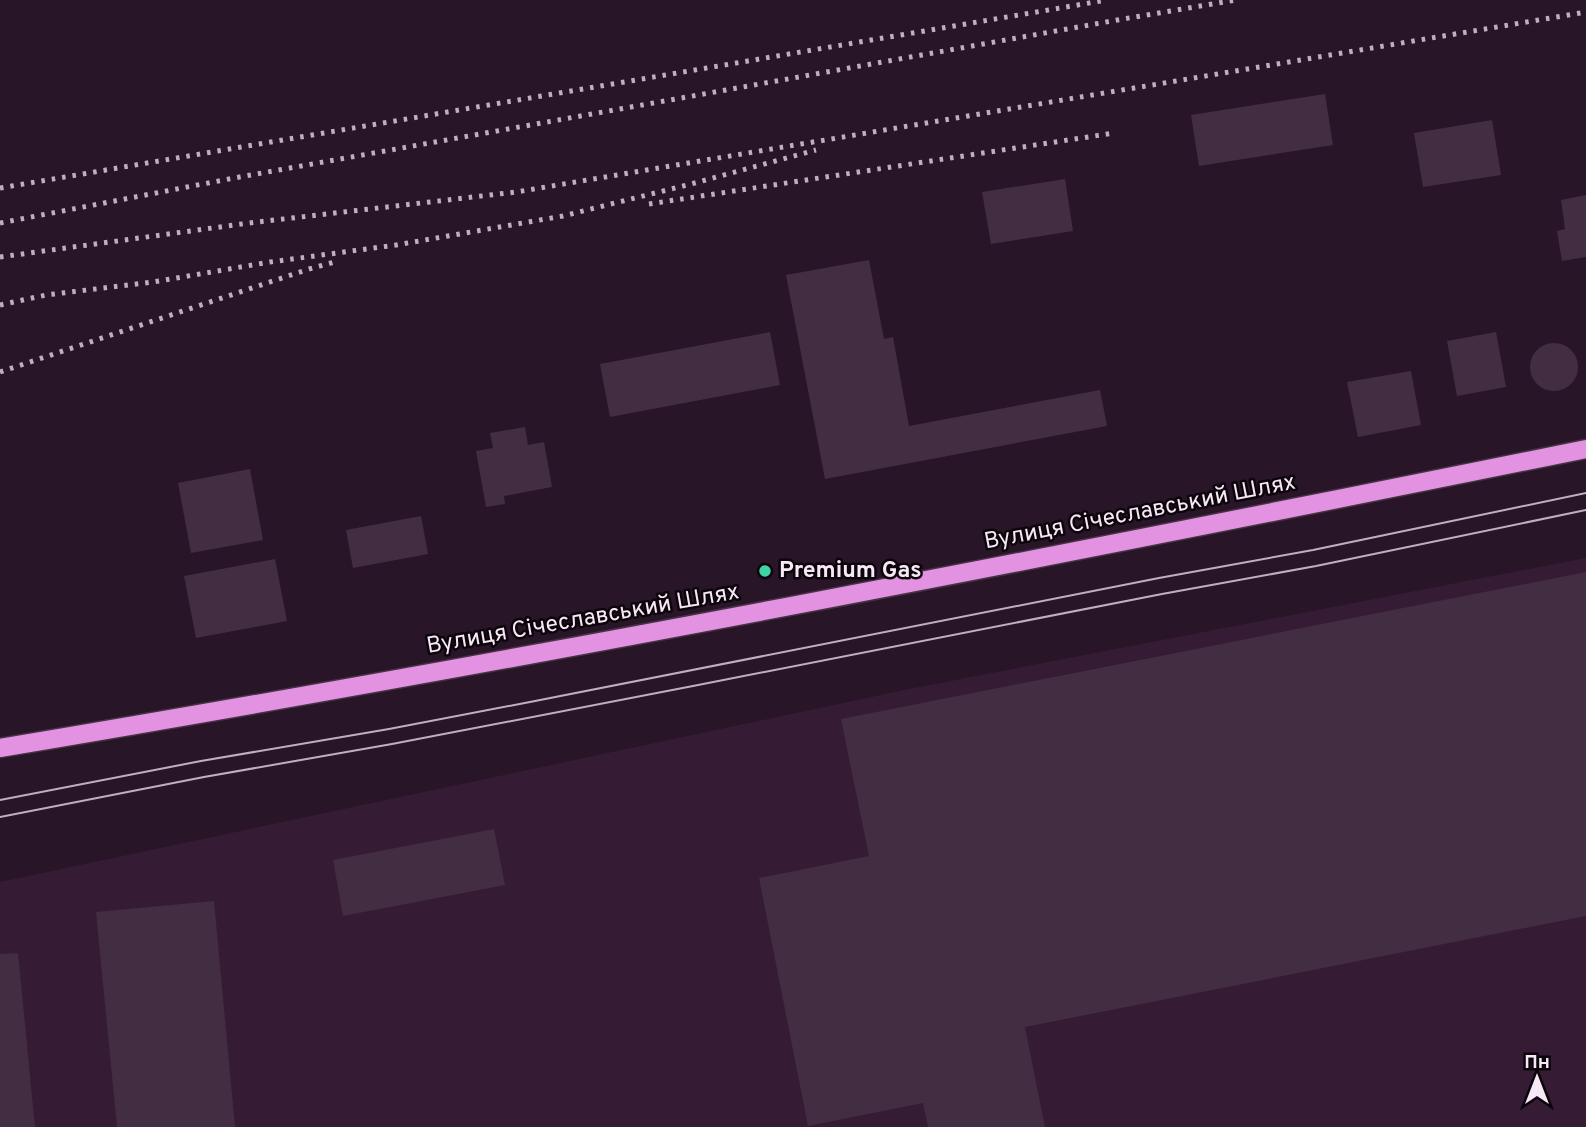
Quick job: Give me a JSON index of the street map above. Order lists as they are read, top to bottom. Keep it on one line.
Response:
{"streets":{"main road":["Вулиця Січеславський Шлях"]},"places":["Premium Gas"],"north":"top"}
